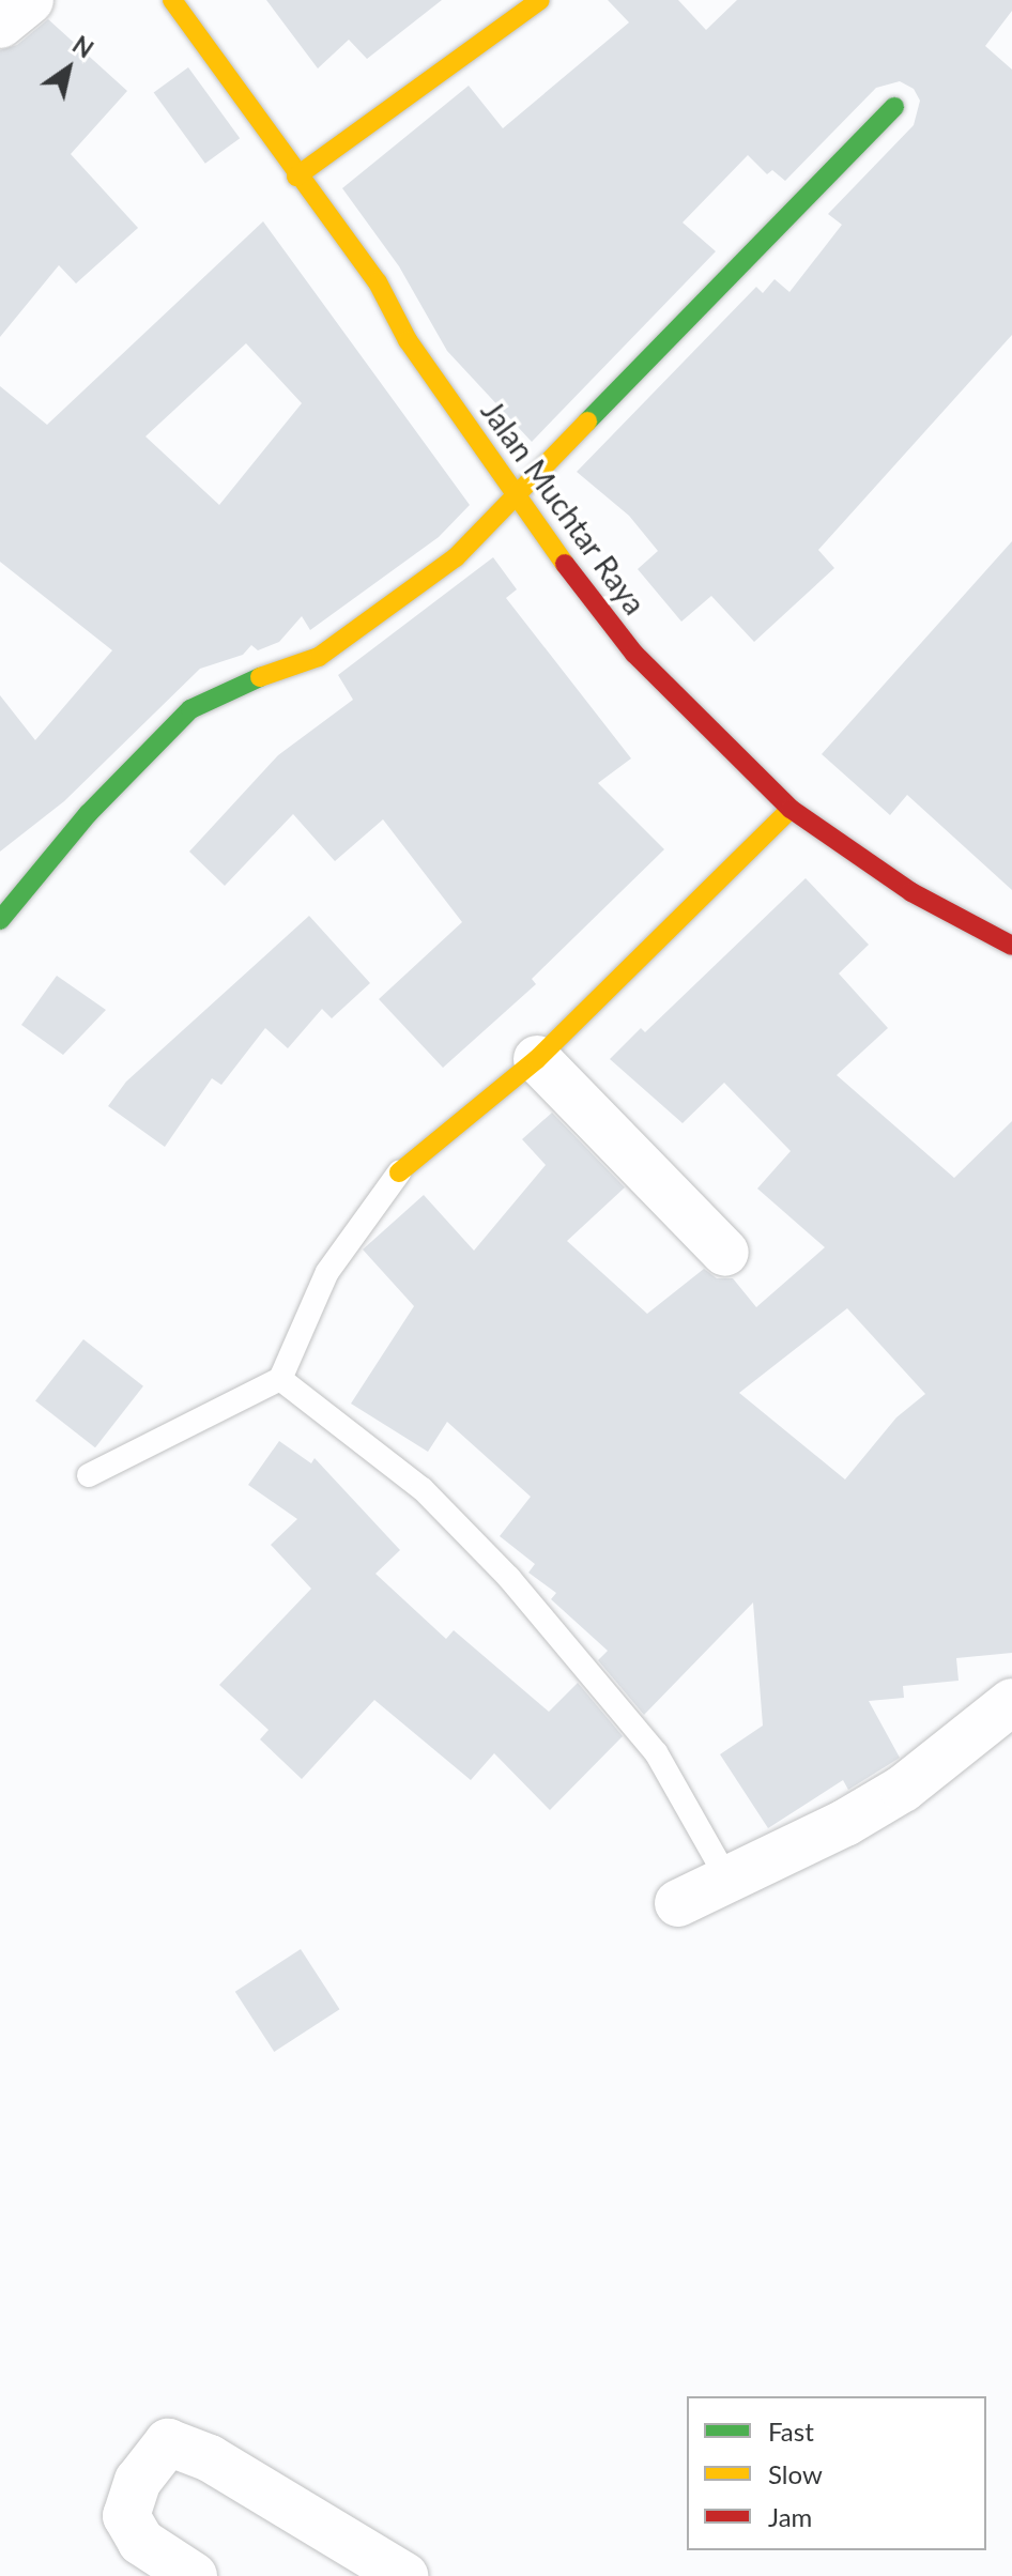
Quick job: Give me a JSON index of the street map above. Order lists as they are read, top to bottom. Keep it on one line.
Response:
{"streets":{"main road":["Jalan Muchtar Raya"]},"legend":["Fast","Slow","Jam"],"north":"top right"}
